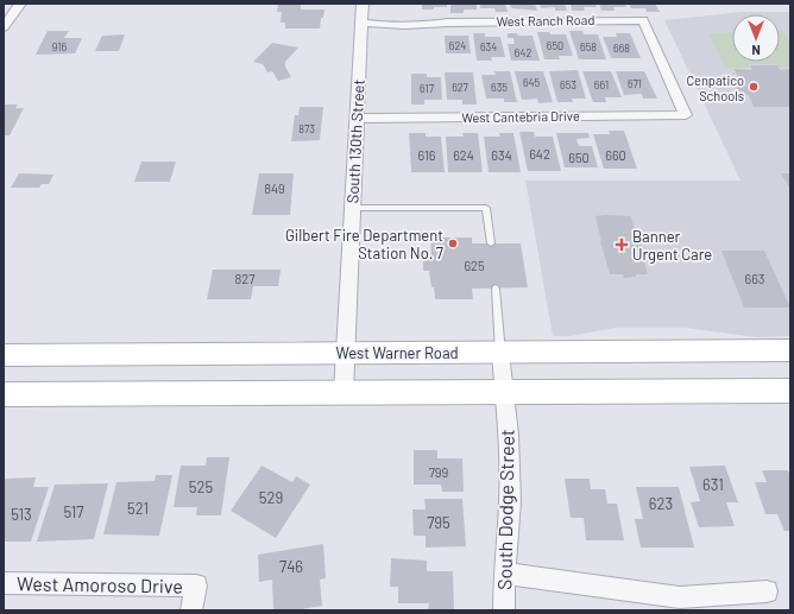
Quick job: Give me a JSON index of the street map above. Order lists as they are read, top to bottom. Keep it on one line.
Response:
{"streets":{"main road":["West Warner Road"],"street":["West Ranch Road","West Cantebria Drive","South 130th Street","South Dodge Street","West Amoroso Drive"]},"crossings":[["West Ranch Road","West Cantebria Drive"],["West Ranch Road","South 130th Street"],["West Cantebria Drive","South 130th Street"],["South 130th Street","West Warner Road"],["West Warner Road","South Dodge Street"]],"places":{"other":["Cenpatico Schools","Gilbert Fire Department Station No. 7"],"health":["Banner Urgent Care"]},"house_numbers":["624","650","916","634","658","668","642","645","671","653","661","627","635","617","873","642","616","624","634","660","650","849","625","827","663","799","631","525","529","623","521","517","513","795","746"],"north":"bottom"}
